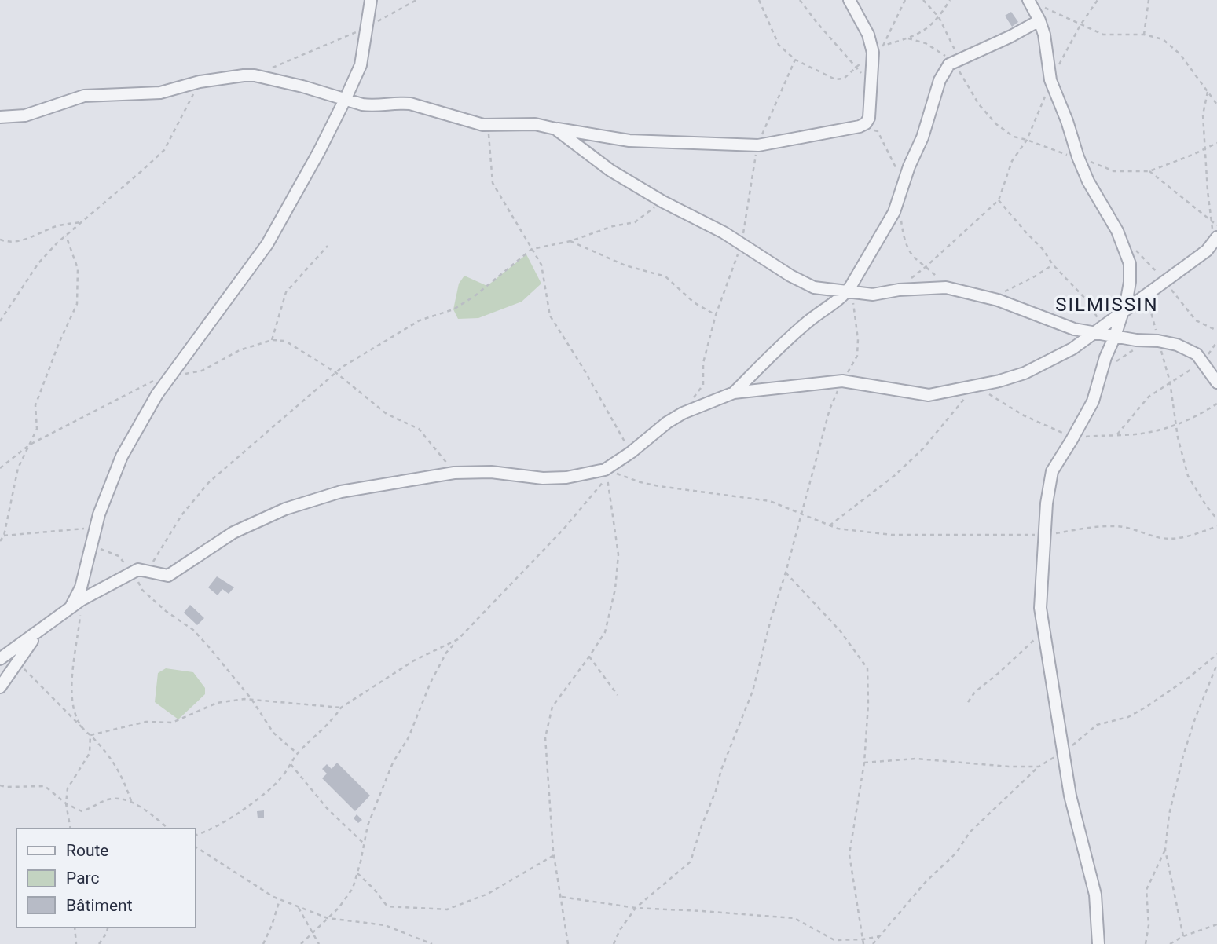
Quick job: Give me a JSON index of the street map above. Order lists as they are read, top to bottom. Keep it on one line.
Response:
{"districts":["SILMISSIN"],"legend":["Route","Parc","Bâtiment"]}
